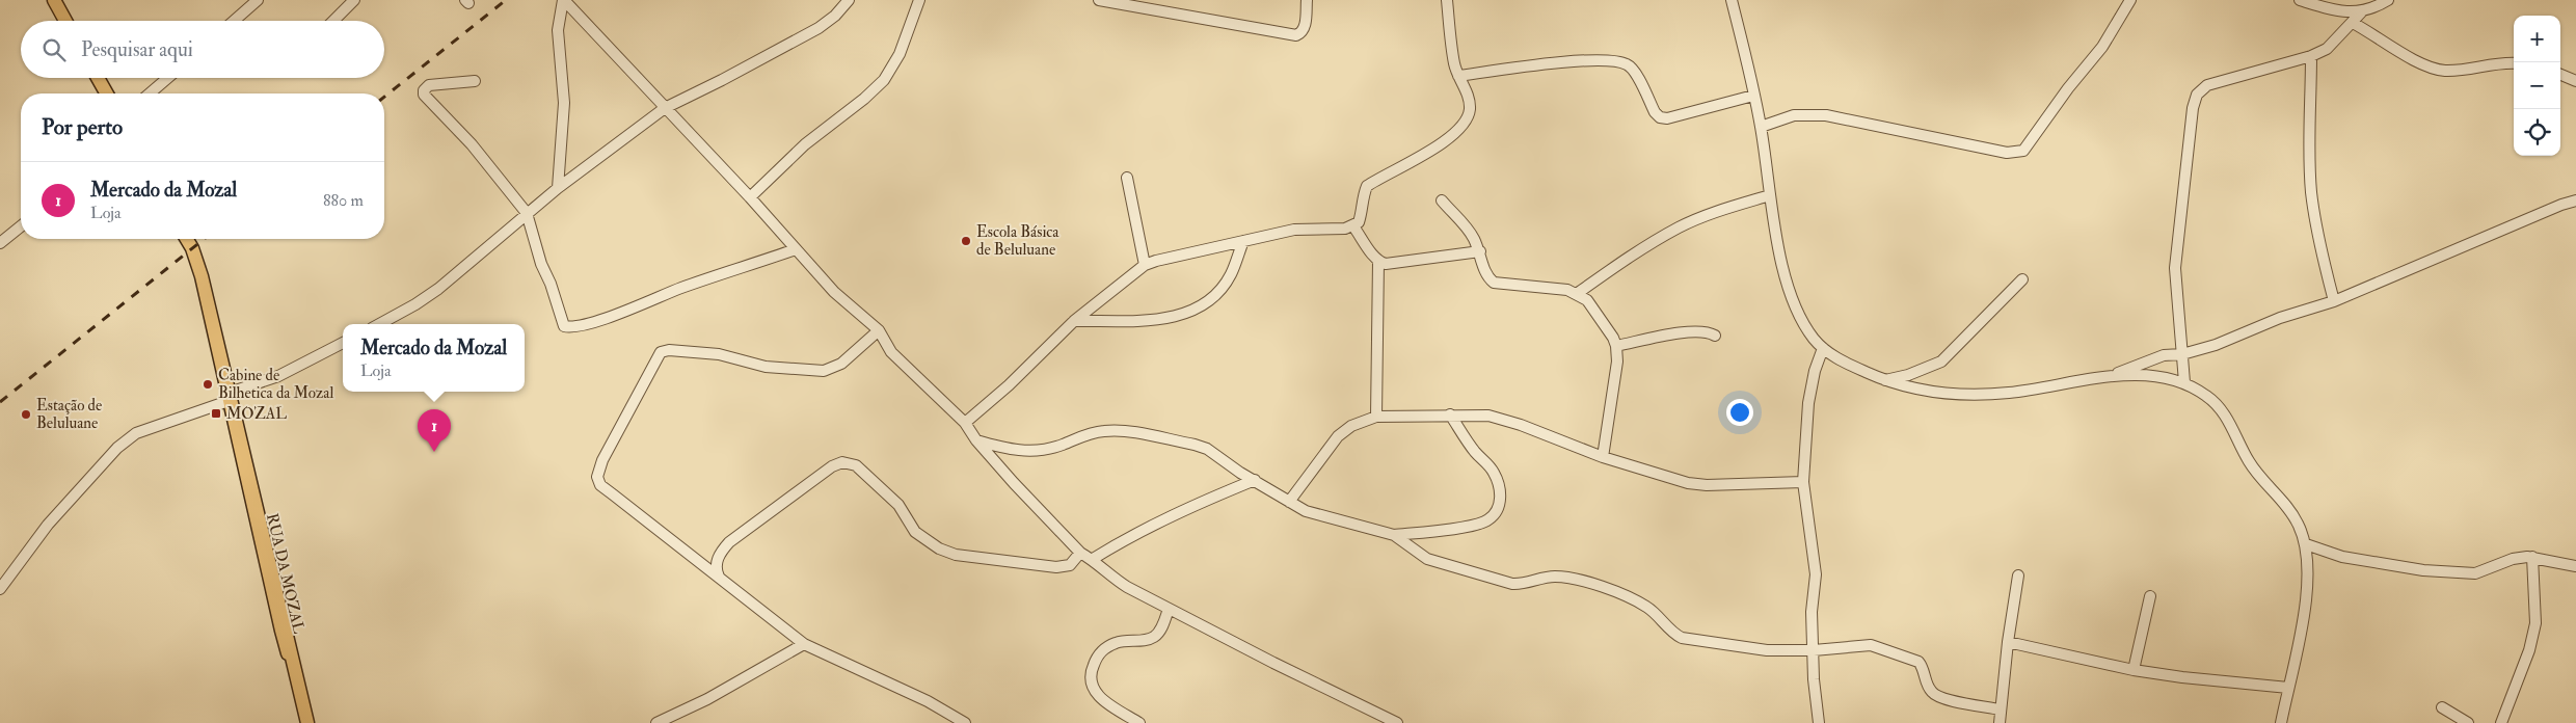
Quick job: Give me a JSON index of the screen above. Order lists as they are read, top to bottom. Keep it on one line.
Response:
{"streets":{"main road":["RUA DA MOZAL"]},"places":{"other":["Escola Básica de Beluluane","Cabine de Bilhetica da Mozal","Estação de Beluluane"],"transit":["MOZAL"]},"page":{"map_buttons":["+","−"],"search":"Pesquisar aqui","heading":"Por perto","list":[{"mark":"1","name":"Mercado da Mozal","note":"Loja","value":"880 m"}],"popup":["Mercado da Mozal","Loja"],"pins":"1"}}
